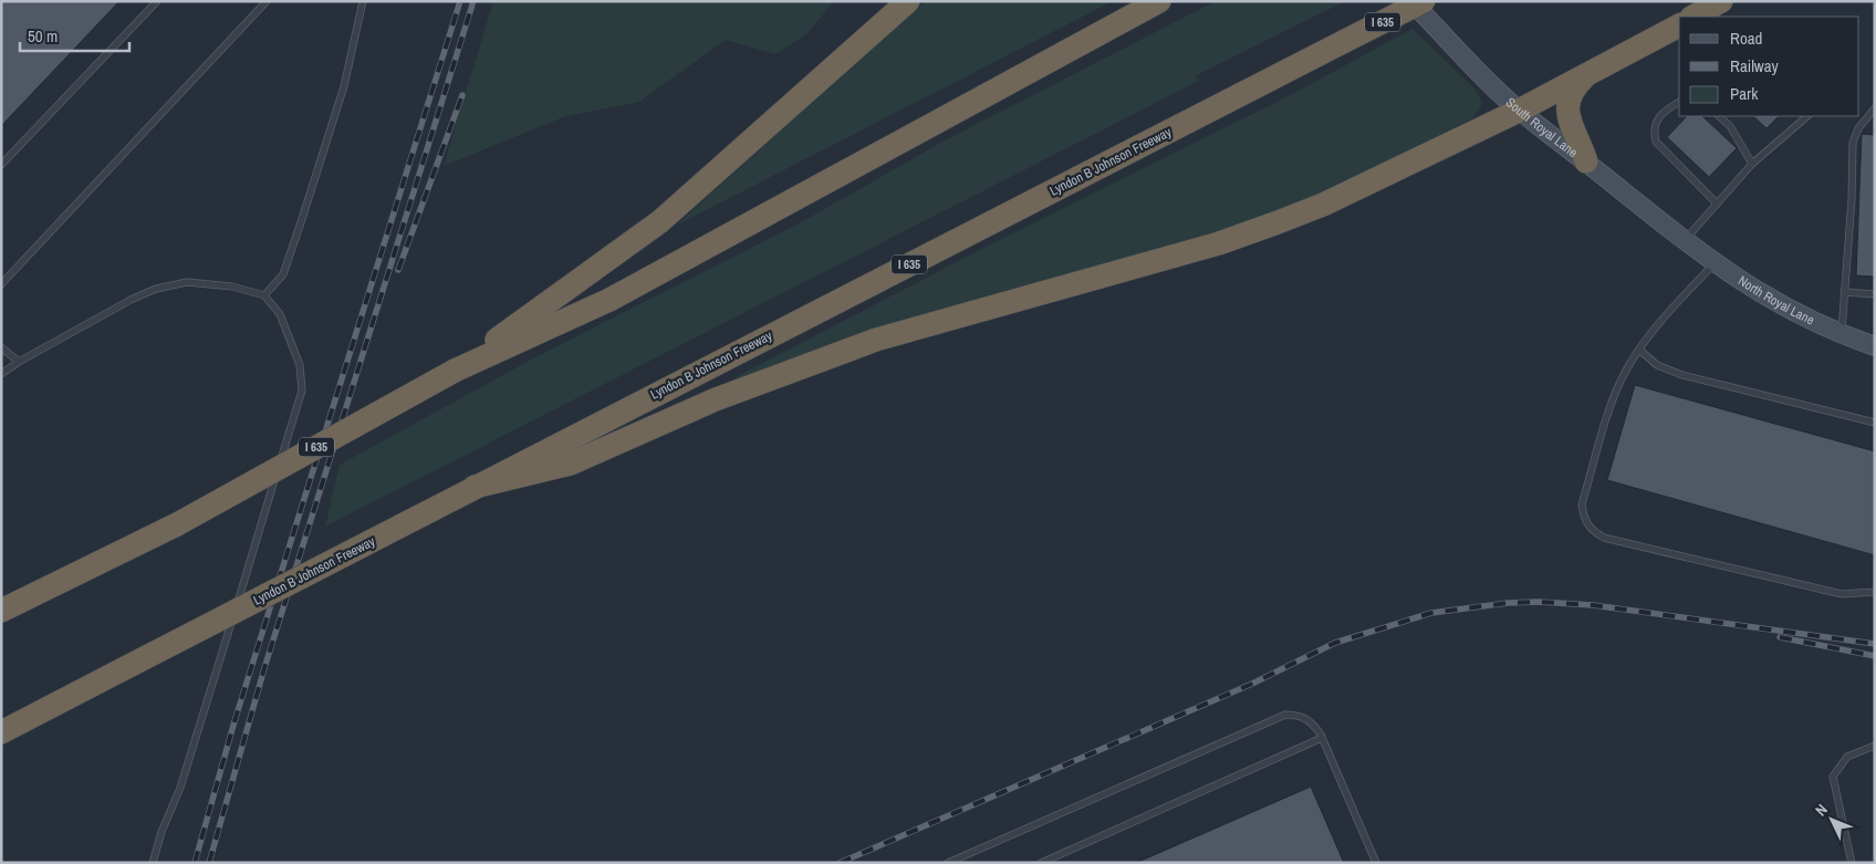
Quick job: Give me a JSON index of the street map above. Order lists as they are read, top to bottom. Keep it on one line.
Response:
{"streets":{"highway":["I 635","Lyndon B Johnson Freeway"],"main road":["South Royal Lane","North Royal Lane"]},"crossings":[["South Royal Lane","North Royal Lane"]],"legend":["Road","Railway","Park"],"scale_bar":"50 m","north":"top left"}
